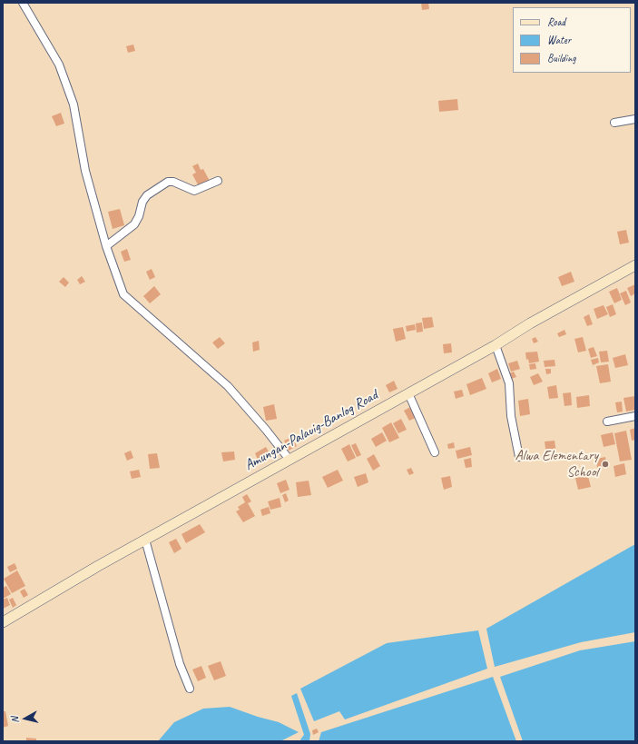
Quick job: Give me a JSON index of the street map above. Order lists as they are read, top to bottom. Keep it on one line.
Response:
{"streets":{"main road":["Amungan-Palauig-Banlog Road"]},"places":["Alwa Elementary School"],"legend":["Road","Water","Building"],"north":"left"}
